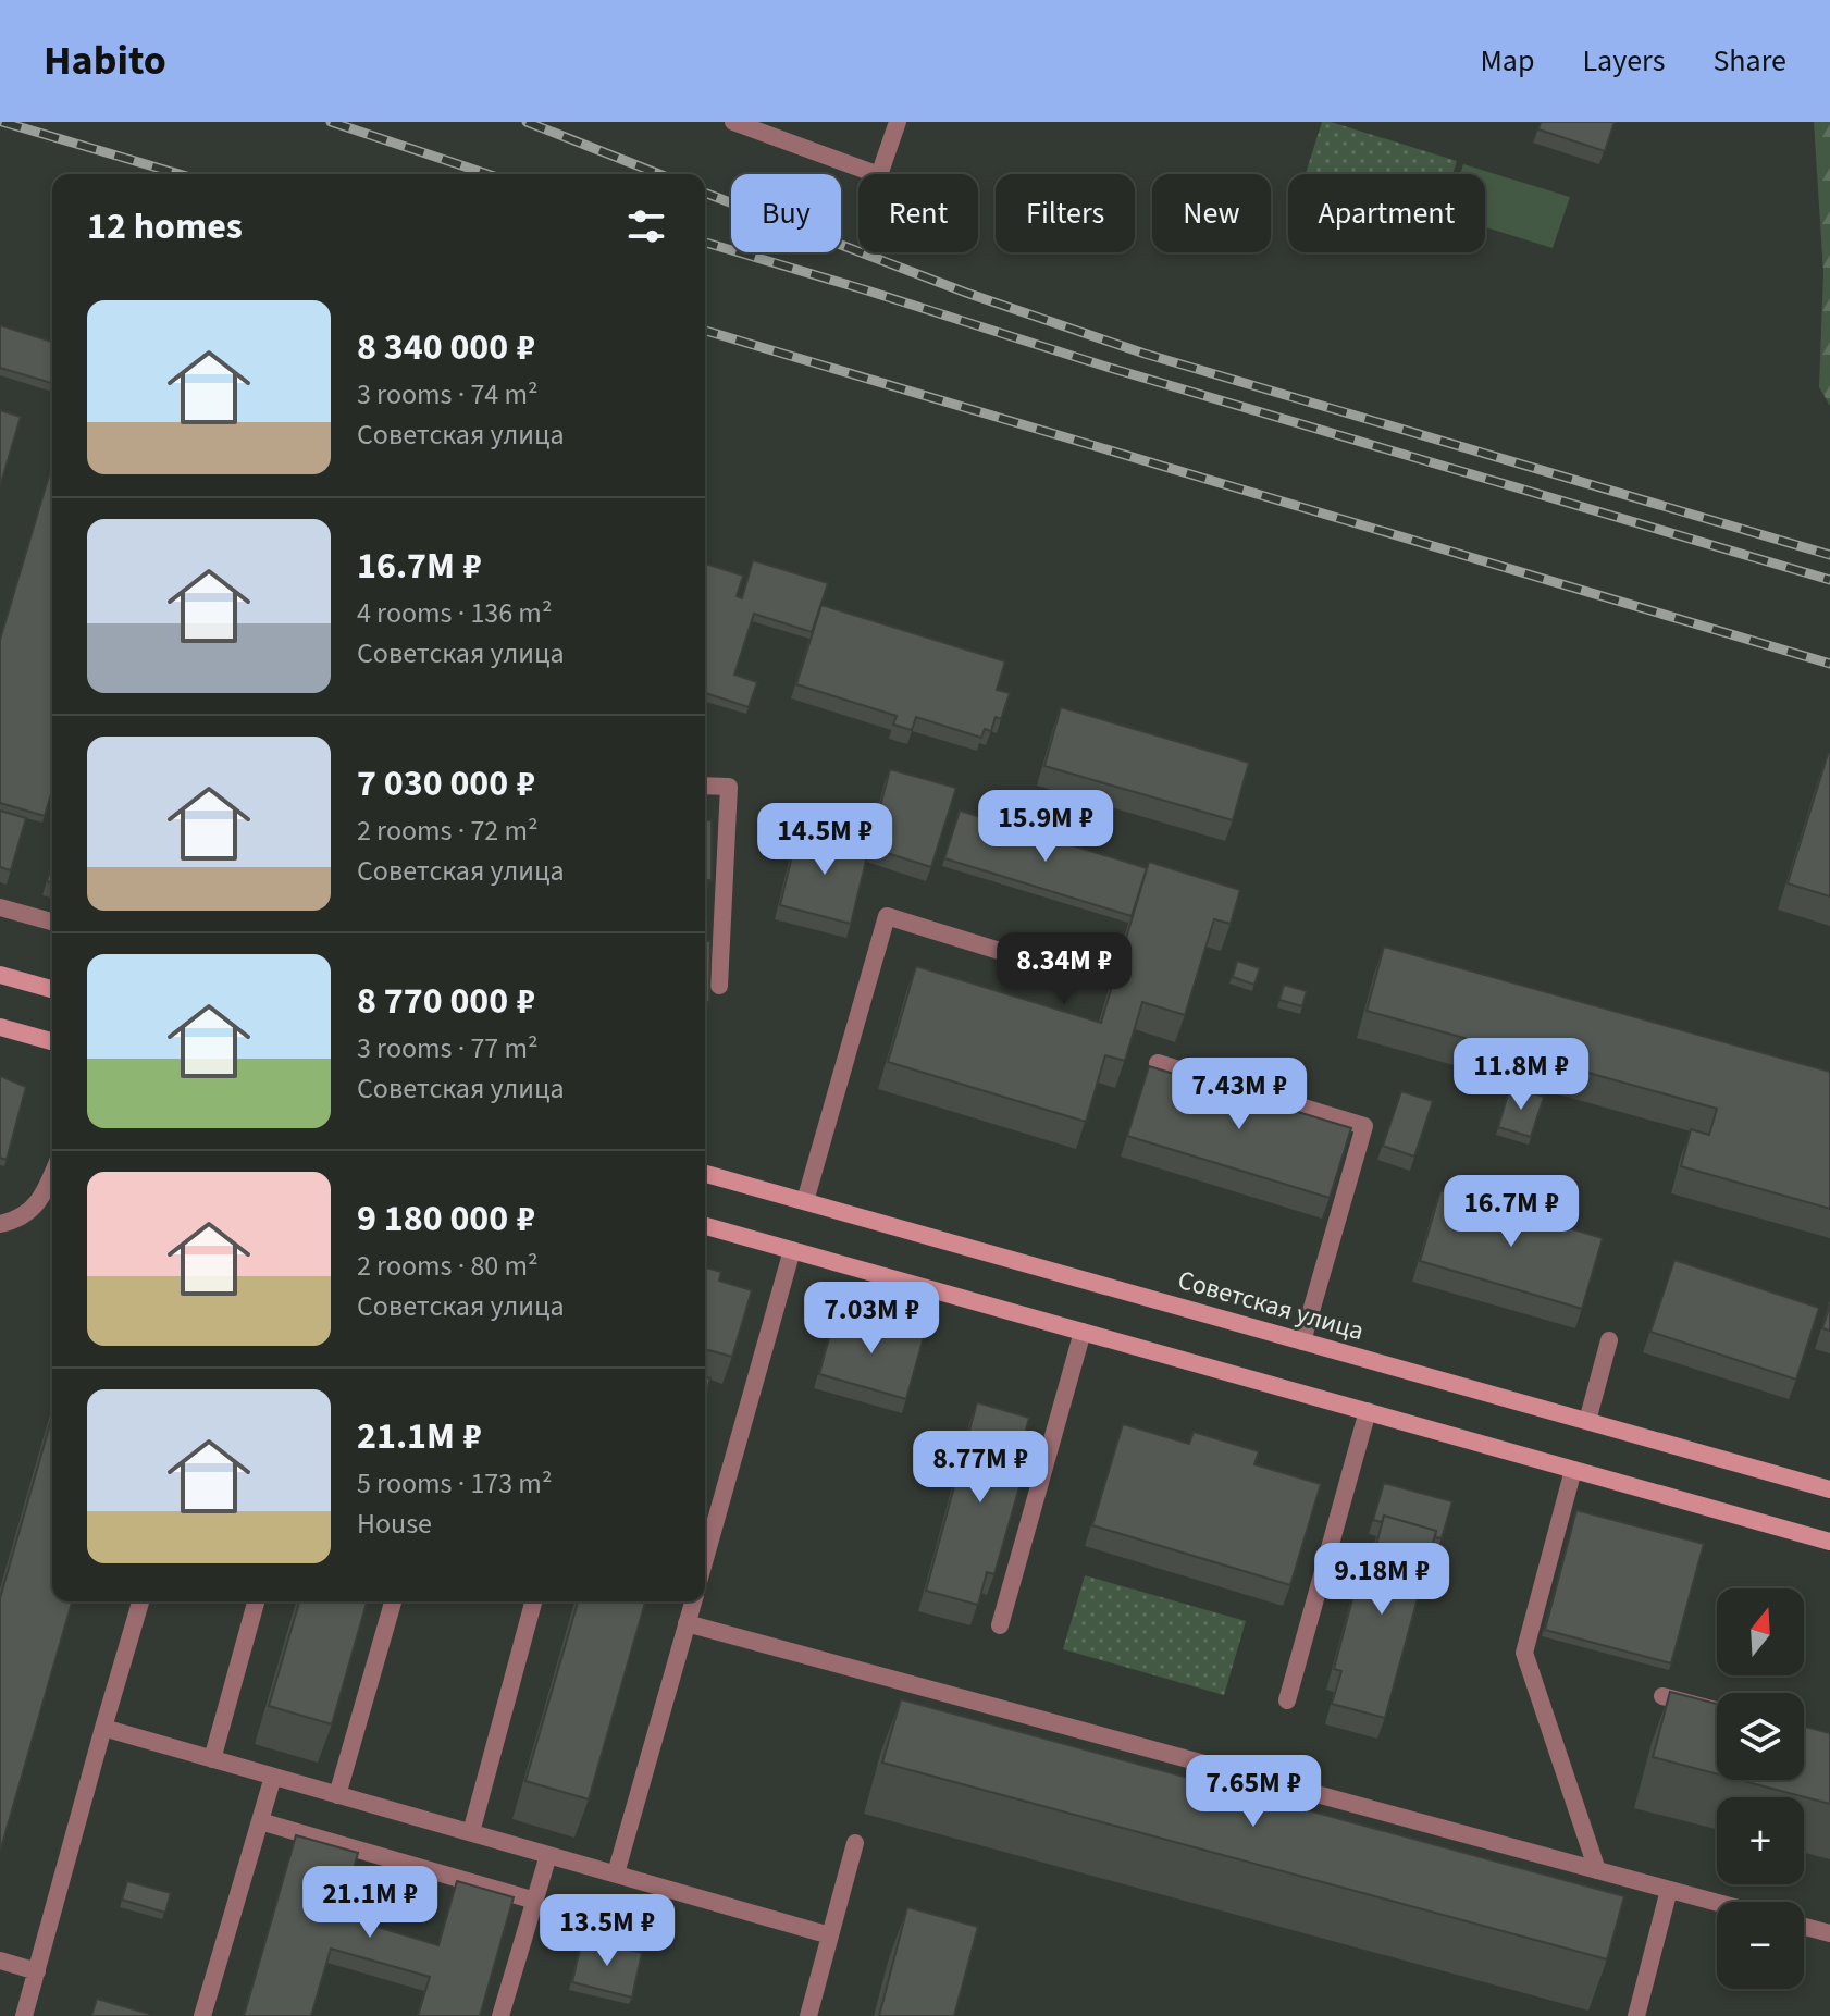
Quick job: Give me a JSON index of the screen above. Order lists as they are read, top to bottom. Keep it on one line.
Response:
{"streets":{"main road":["Советская улица"]},"north":"top","page":{"header":"Habito","nav":["Map","Layers","Share"],"chip":["Buy","Rent","Filters","New","Apartment"],"heading":"12 homes","list":[{"name":"8 340 000 ₽","note":"3 rooms · 74 m² · Советская улица"},{"name":"16.7M ₽","note":"4 rooms · 136 m² · Советская улица"},{"name":"7 030 000 ₽","note":"2 rooms · 72 m² · Советская улица"},{"name":"8 770 000 ₽","note":"3 rooms · 77 m² · Советская улица"},{"name":"9 180 000 ₽","note":"2 rooms · 80 m² · Советская улица"},{"name":"21.1M ₽","note":"5 rooms · 173 m² · House"}],"price":["15.9M ₽","14.5M ₽","8.34M ₽","11.8M ₽","7.43M ₽","16.7M ₽","7.03M ₽","8.77M ₽","9.18M ₽","7.65M ₽","21.1M ₽","13.5M ₽"],"map_buttons":["+","−"]}}
